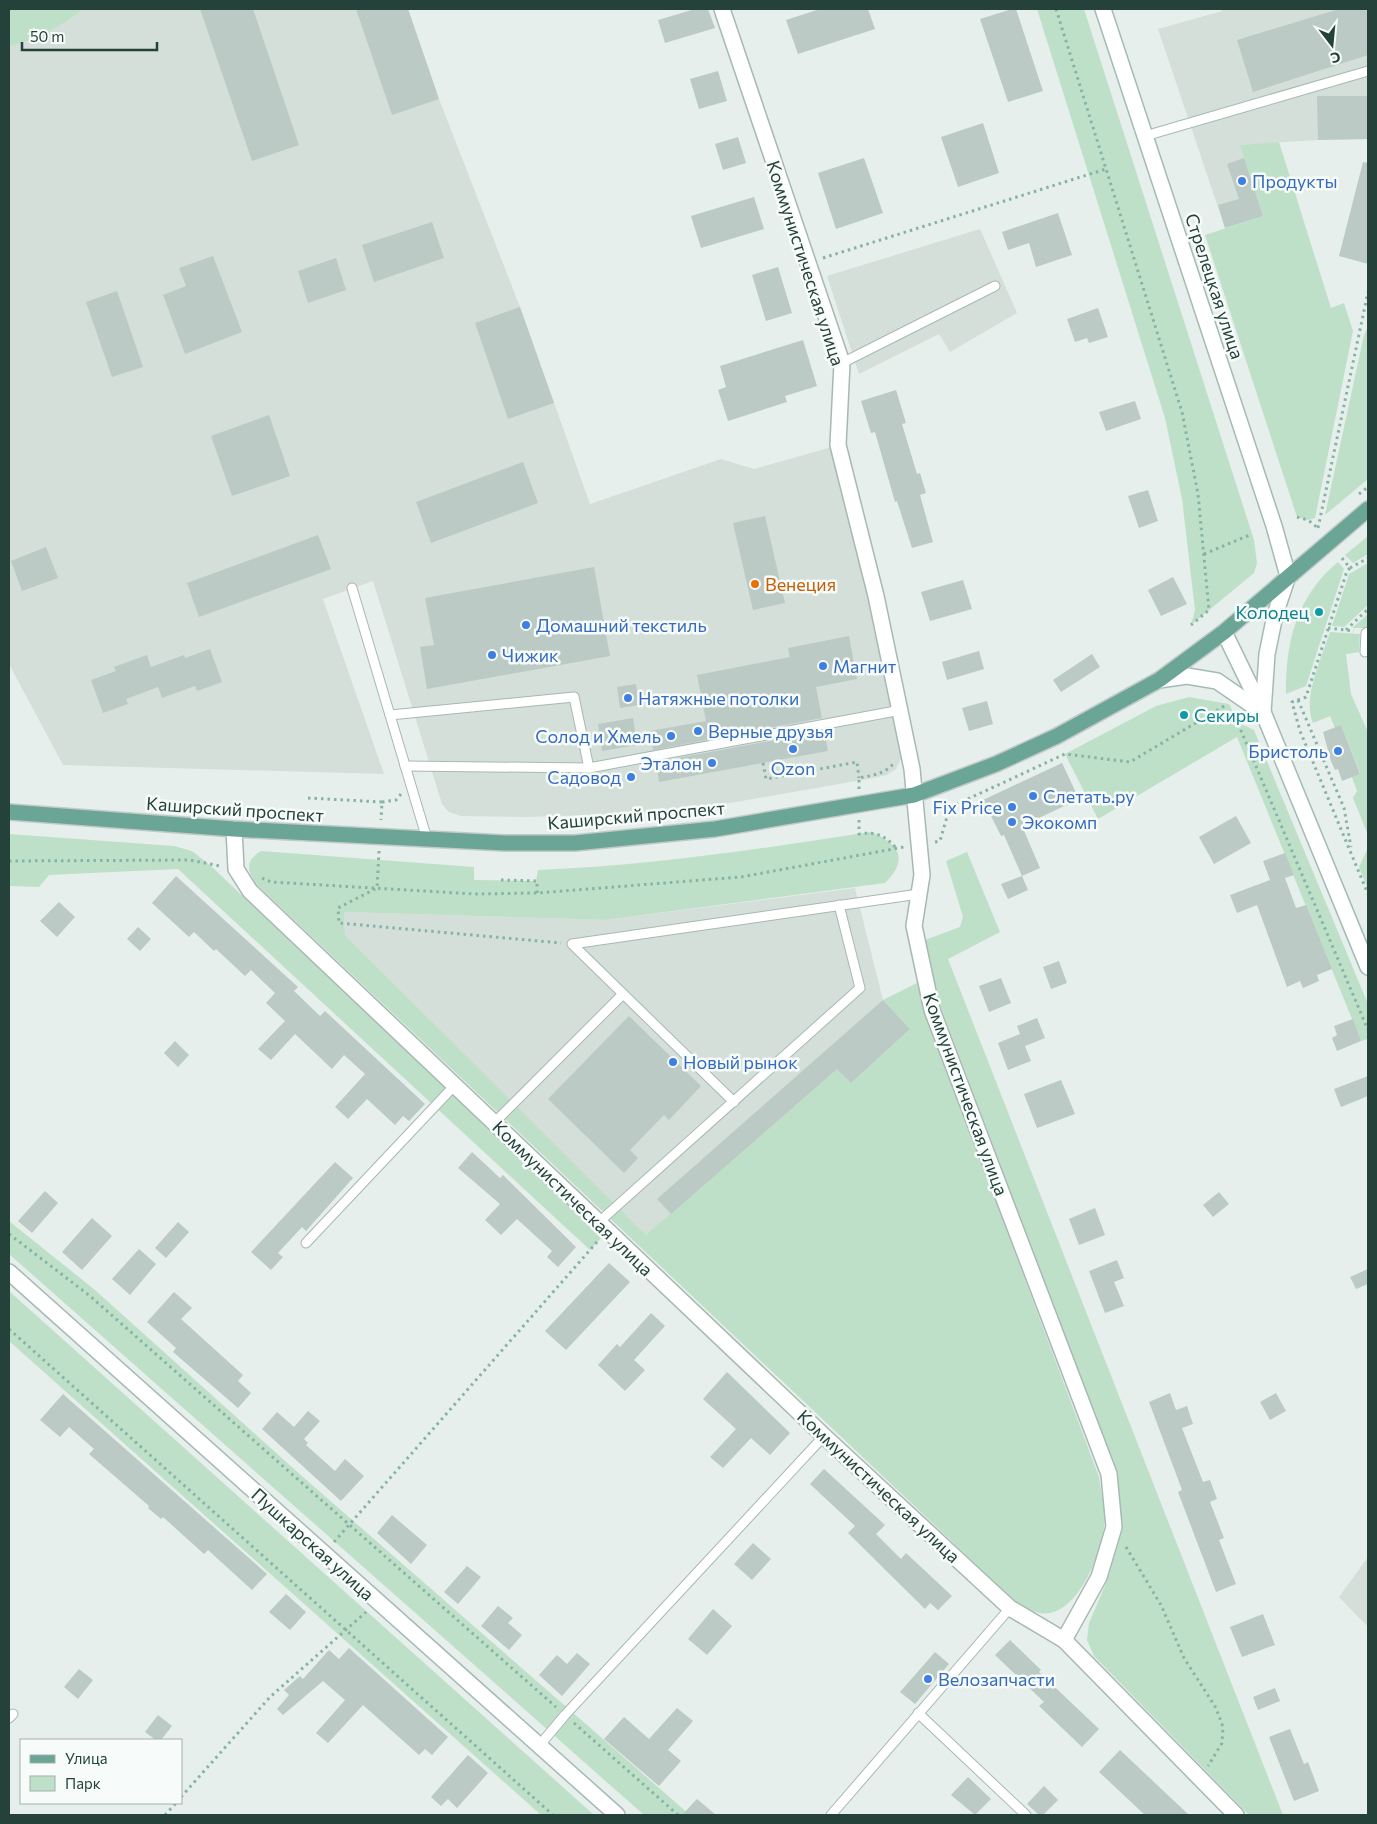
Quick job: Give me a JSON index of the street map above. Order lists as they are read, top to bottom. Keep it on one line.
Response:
{"streets":{"main road":["Каширский проспект"],"street":["Коммунистическая улица","Стрелецкая улица","Пушкарская улица"]},"crossings":[["Коммунистическая улица","Каширский проспект"],["Стрелецкая улица","Каширский проспект"]],"places":["Продукты","Венеция","Колодец","Домашний текстиль","Чижик","Магнит","Натяжные потолки","Секиры","Верные друзья","Солод и Хмель","Ozon","Бристоль","Эталон","Садовод","Слетать.ру","Fix Price","Экокомп","Новый рынок","Велозапчасти"],"legend":["Улица","Парк"],"scale_bar":"50 m","north":"bottom"}
